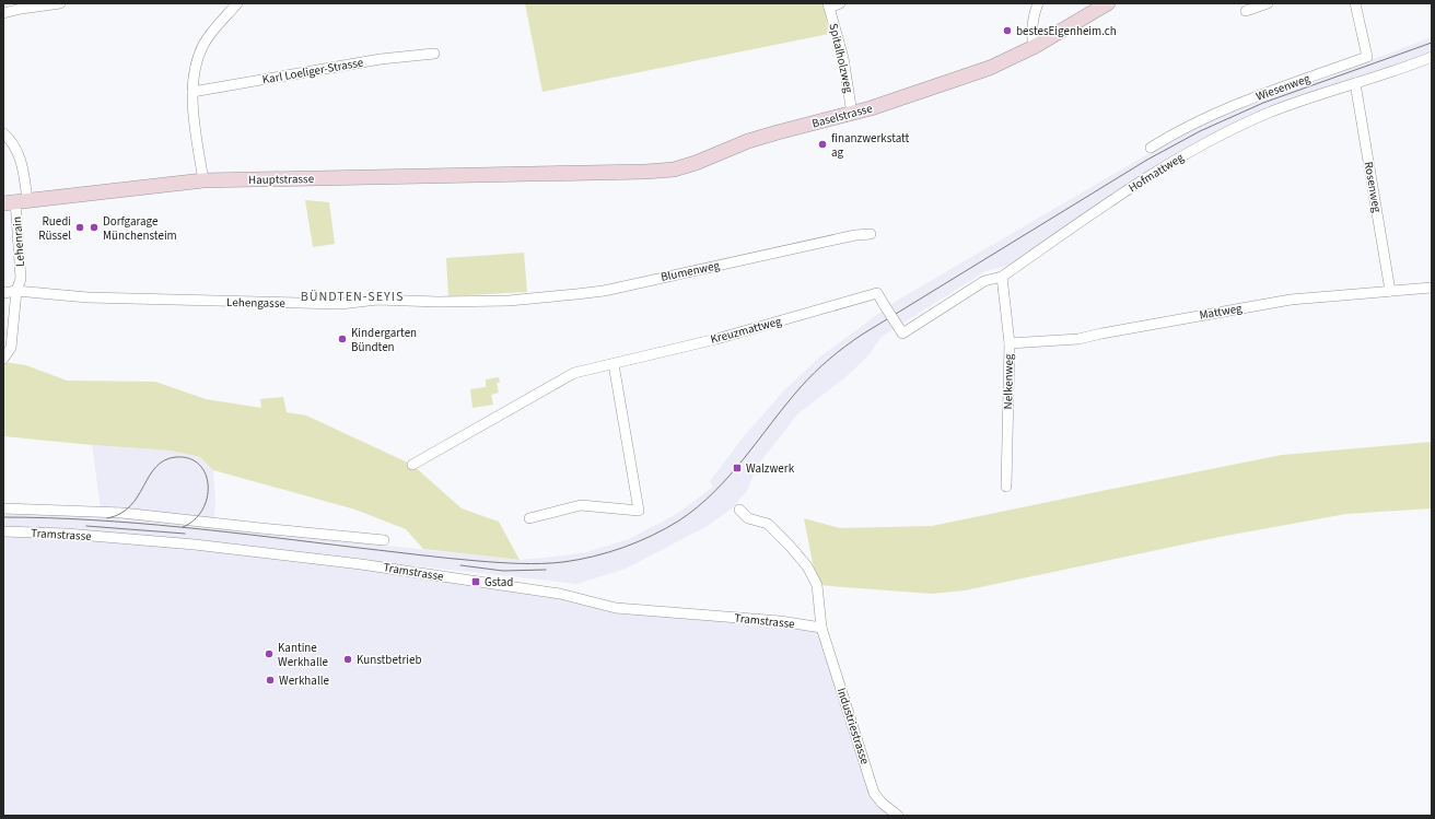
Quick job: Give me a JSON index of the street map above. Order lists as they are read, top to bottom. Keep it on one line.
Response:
{"streets":{"main road":["Baselstrasse","Hauptstrasse"],"street":["Spitalholzweg","Karl Loeliger-Strasse","Wiesenweg","Hofmattweg","Rosenweg","Lehenrain","Blumenweg","Lehengasse","Mattweg","Kreuzmattweg","Nelkenweg","Tramstrasse","Industriestrasse"]},"crossings":[["Spitalholzweg","Baselstrasse"],["Baselstrasse","Hauptstrasse"],["Hofmattweg","Rosenweg"],["Hofmattweg","Kreuzmattweg"],["Hofmattweg","Nelkenweg"],["Hauptstrasse","Lehenrain"],["Rosenweg","Mattweg"],["Lehenrain","Lehengasse"],["Blumenweg","Lehengasse"],["Mattweg","Nelkenweg"],["Tramstrasse","Industriestrasse"]],"districts":["BÜNDTEN-SEYIS"],"places":{"other":["bestesEigenheim.ch","finanzwerkstatt ag","Ruedi Rüssel","Dorfgarage Münchensteim","Kindergarten Bündten","Kantine Werkhalle","Kunstbetrieb","Werkhalle"],"transit":["Walzwerk","Gstad"]}}
